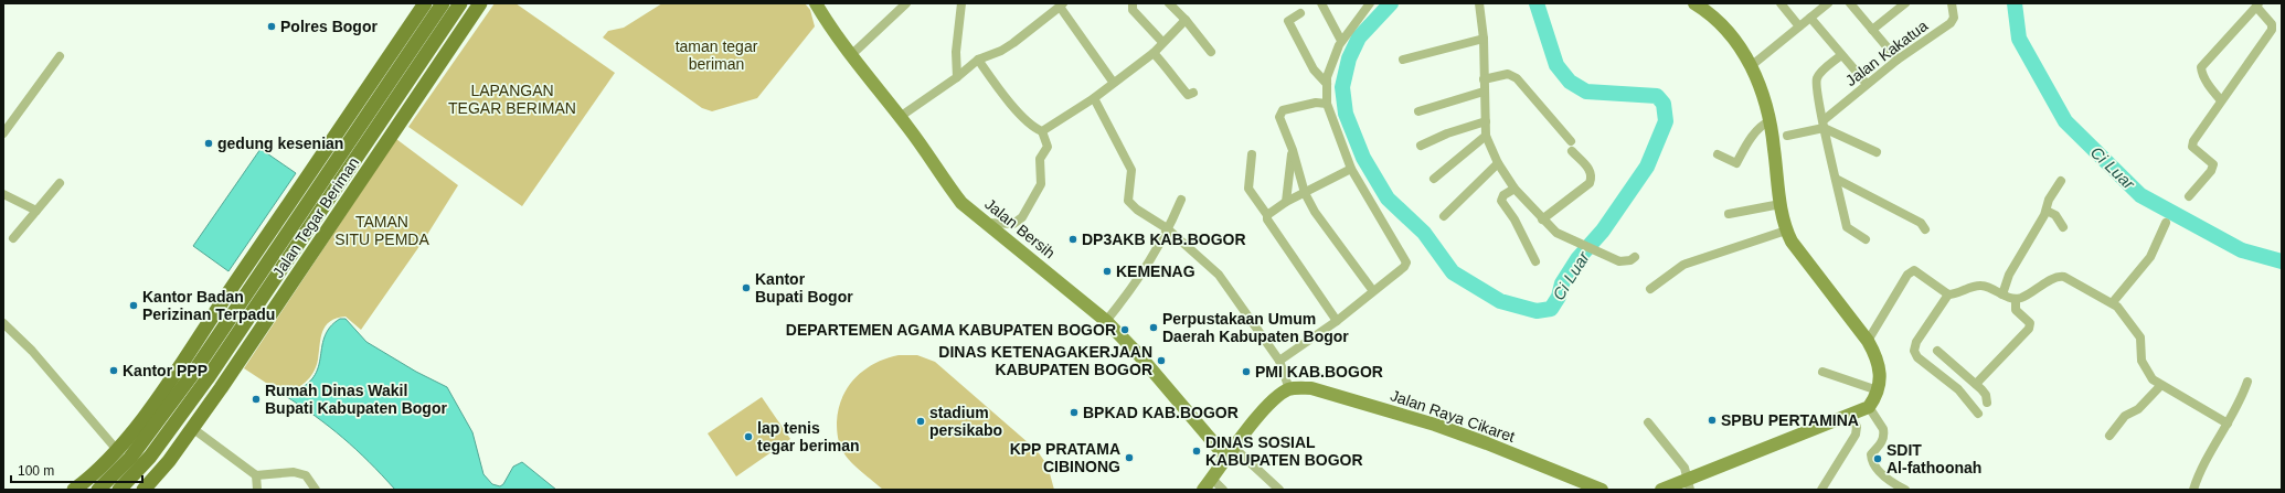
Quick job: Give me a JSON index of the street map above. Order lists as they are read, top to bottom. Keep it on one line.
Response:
{"streets":{"main road":["Jalan Tegar Beriman","Jalan Bersih","Jalan Raya Cikaret"],"street":["Jalan Kakatua"]},"water":["Ci Luar"],"parks":["taman tegar beriman","LAPANGAN TEGAR BERIMAN","TAMAN SITU PEMDA"],"places":["Polres Bogor","gedung kesenian","DP3AKB KAB.BOGOR","KEMENAG","Kantor Bupati Bogor","Kantor Badan Perizinan Terpadu","Perpustakaan Umum Daerah Kabupaten Bogor","DEPARTEMEN AGAMA KABUPATEN BOGOR","DINAS KETENAGAKERJAAN KABUPATEN BOGOR","Kantor PPP","PMI KAB.BOGOR","Rumah Dinas Wakil Bupati Kabupaten Bogor","BPKAD KAB.BOGOR","SPBU PERTAMINA","stadium persikabo","lap tenis tegar beriman","DINAS SOSIAL KABUPATEN BOGOR","KPP PRATAMA CIBINONG","SDIT Al-fathoonah"],"scale_bar":"100 m"}
